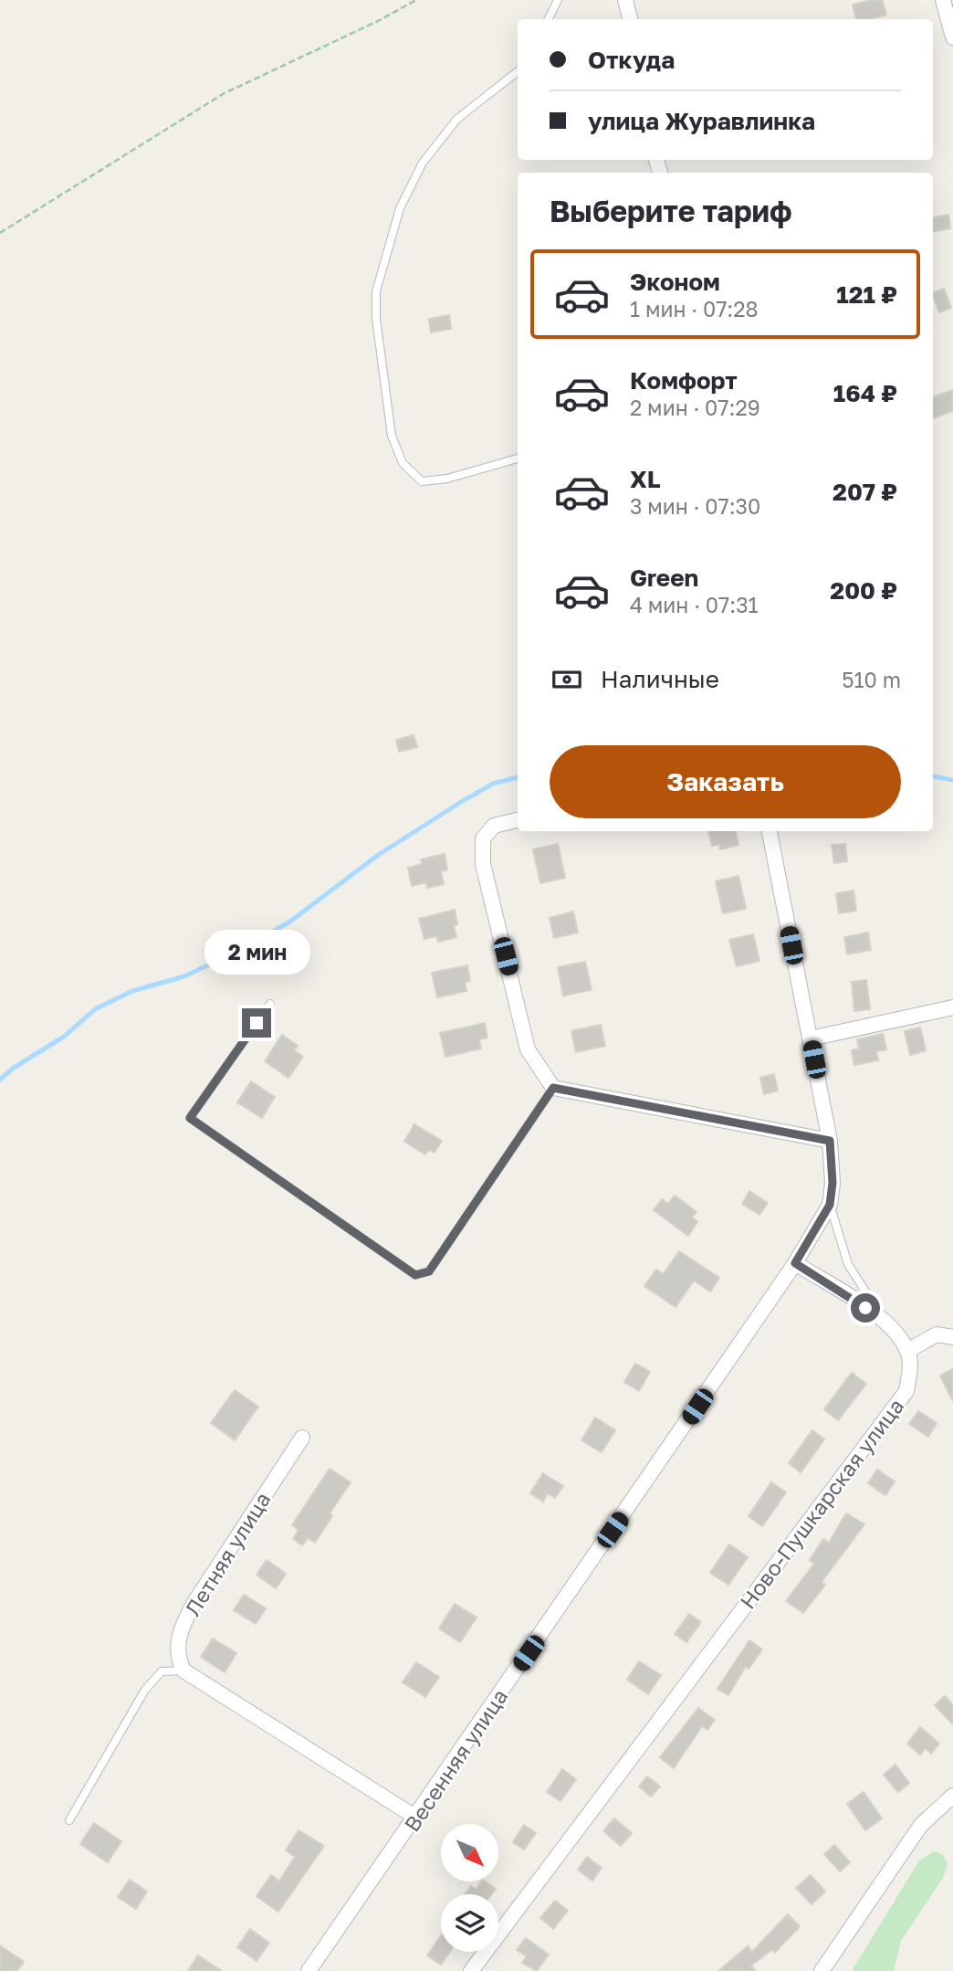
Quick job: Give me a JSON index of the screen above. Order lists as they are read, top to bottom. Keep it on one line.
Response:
{"streets":{"street":["Ново-Пушкарская улица","Летняя улица","Весенняя улица"]},"north":"bottom right","page":{"banner":["Откуда","улица Журавлинка"],"heading":"Выберите тариф","list":[{"name":"Эконом","note":"1 мин · 07:28","value":"121 ₽"},{"name":"Комфорт","note":"2 мин · 07:29","value":"164 ₽"},{"name":"XL","note":"3 мин · 07:30","value":"207 ₽"},{"name":"Green","note":"4 мин · 07:31","value":"200 ₽"}],"pay":["Наличные","510 m"],"buttons":"Заказать","bubble":"2 мин"}}
